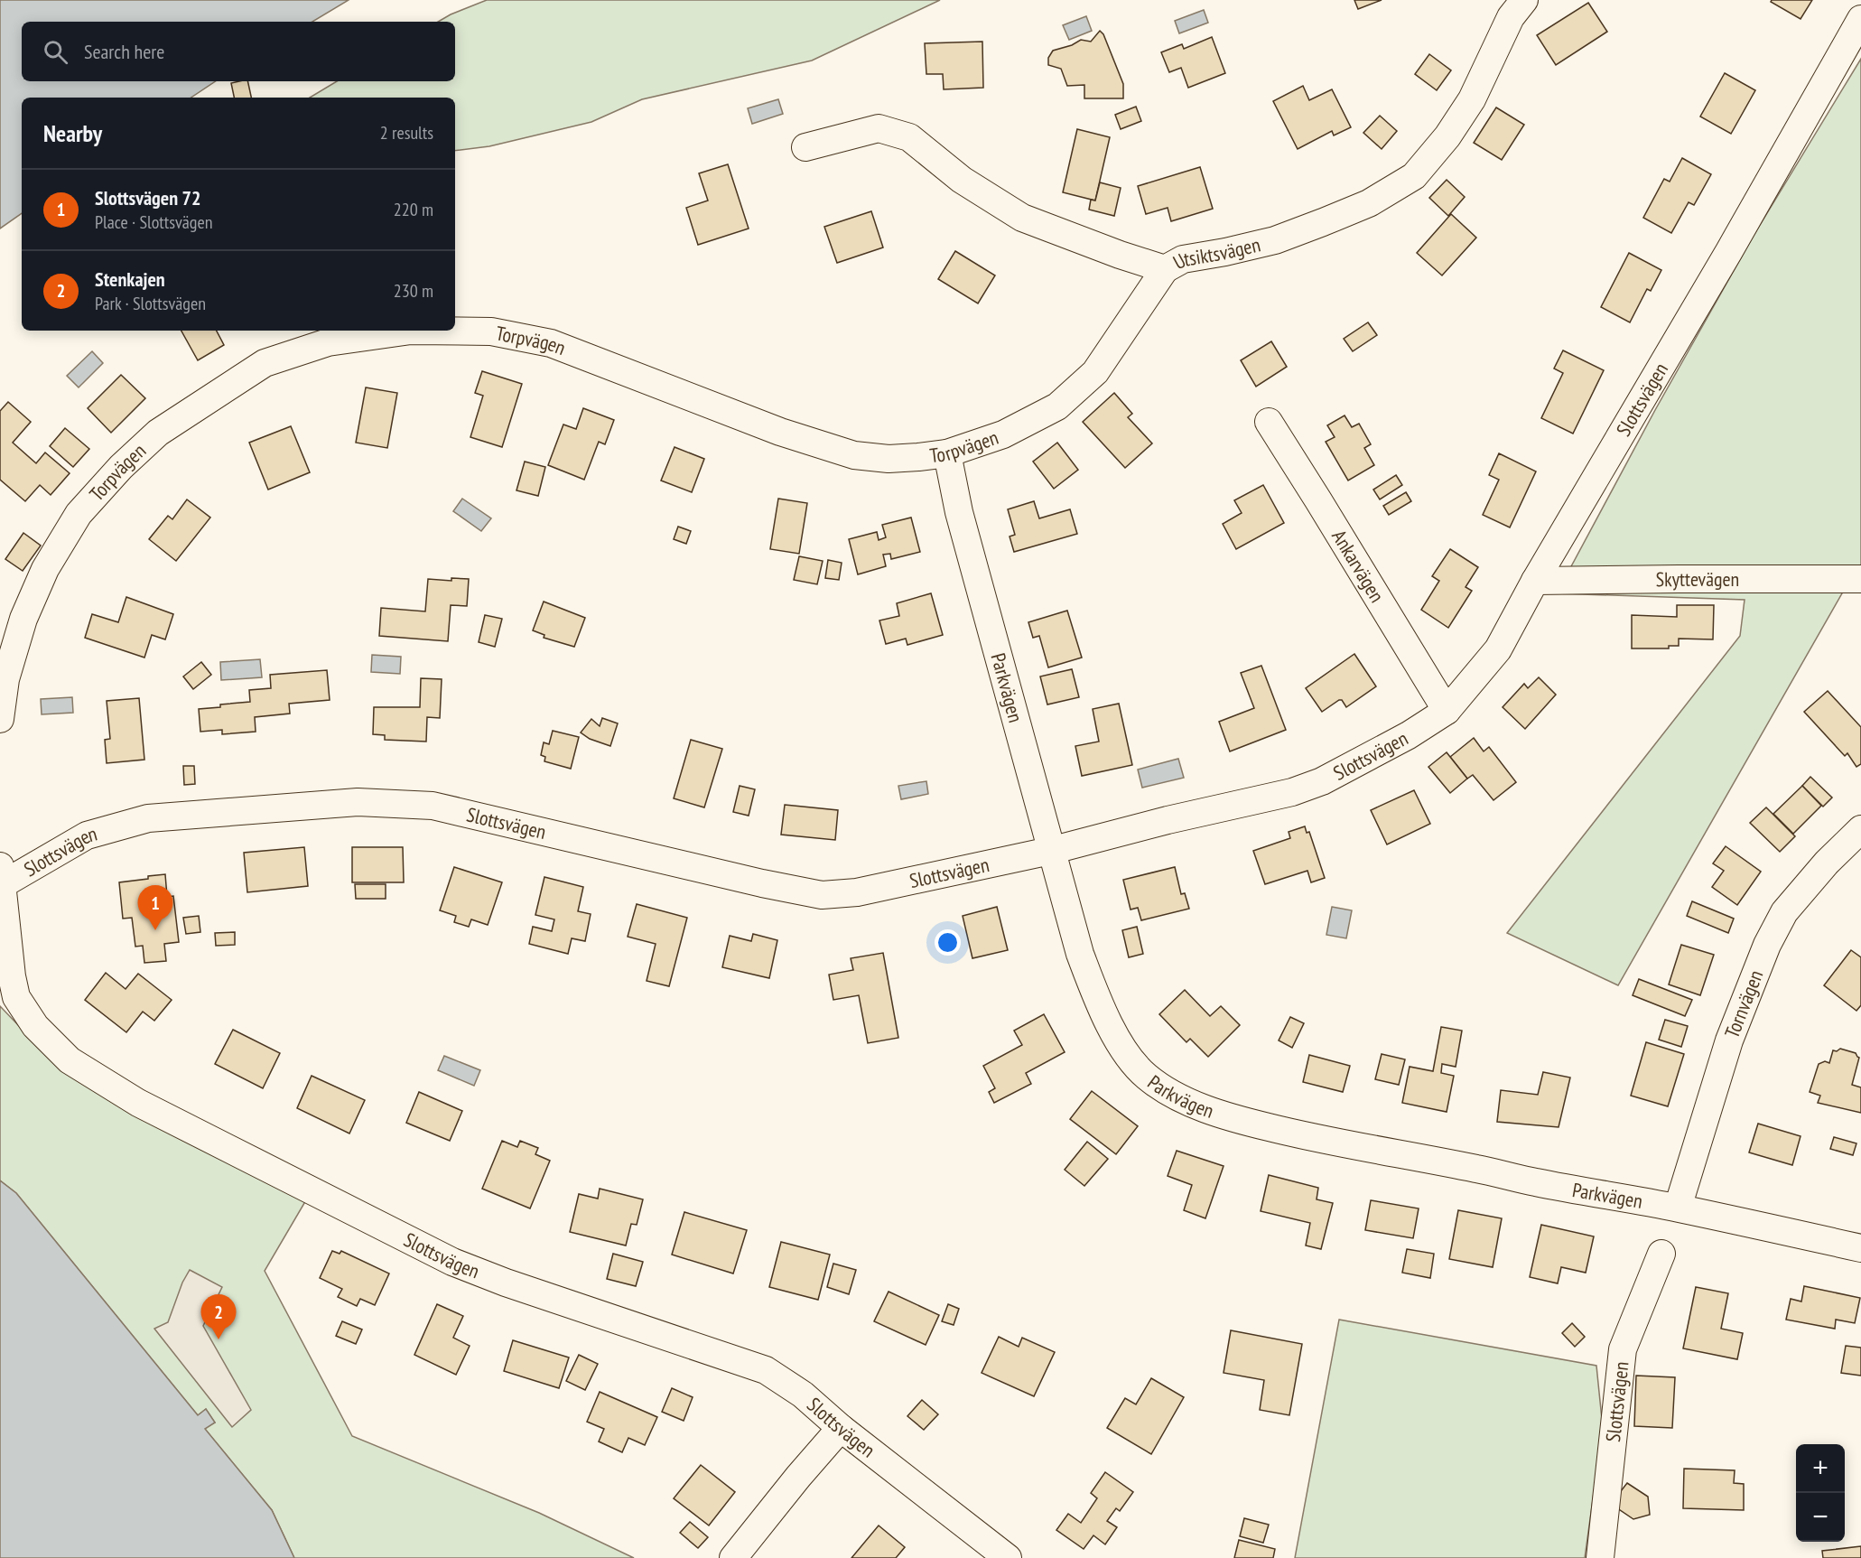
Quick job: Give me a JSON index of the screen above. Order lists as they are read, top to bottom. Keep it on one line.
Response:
{"streets":{"street":["Utsiktsvägen","Torpvägen","Slottsvägen","Ankarvägen","Skyttevägen","Parkvägen","Tornvägen"]},"crossings":[["Utsiktsvägen","Torpvägen"],["Torpvägen","Parkvägen"],["Slottsvägen","Ankarvägen"],["Slottsvägen","Skyttevägen"],["Slottsvägen","Parkvägen"],["Parkvägen","Tornvägen"]],"page":{"search":"Search here","heading":["Nearby","2 results"],"list":[{"mark":"1","name":"Slottsvägen 72","note":"Place · Slottsvägen","value":"220 m"},{"mark":"2","name":"Stenkajen","note":"Park · Slottsvägen","value":"230 m"}],"pins":["1","2"],"map_buttons":["+","−"]}}
